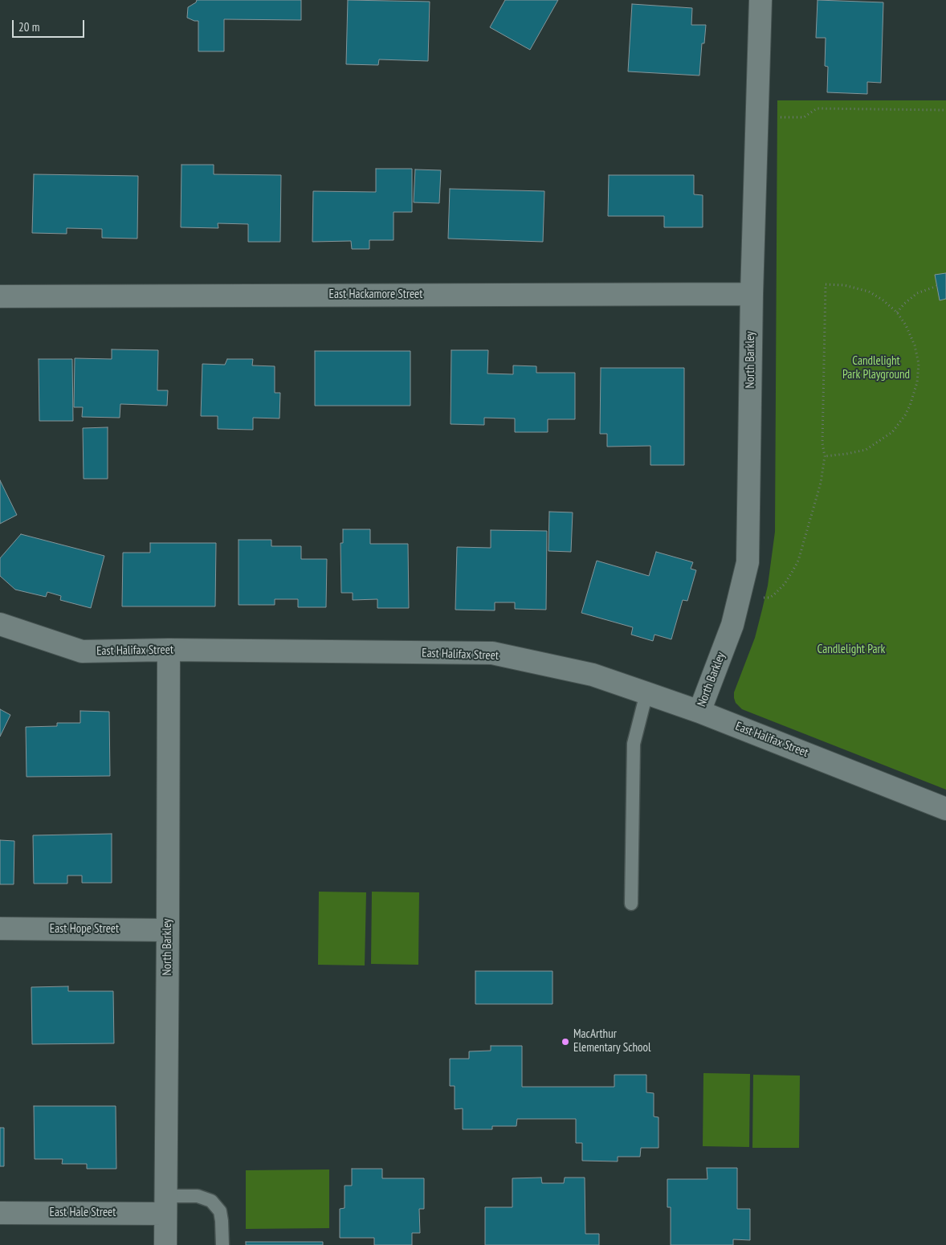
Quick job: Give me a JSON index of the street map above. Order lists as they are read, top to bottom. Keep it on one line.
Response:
{"streets":{"street":["East Hackamore Street","North Barkley","East Halifax Street","East Hope Street","East Hale Street"]},"crossings":[["East Hackamore Street","North Barkley"],["North Barkley","East Halifax Street"],["North Barkley","East Hope Street"],["North Barkley","East Hale Street"]],"parks":["Candlelight Park Playground","Candlelight Park"],"places":["MacArthur Elementary School"],"scale_bar":"20 m"}
